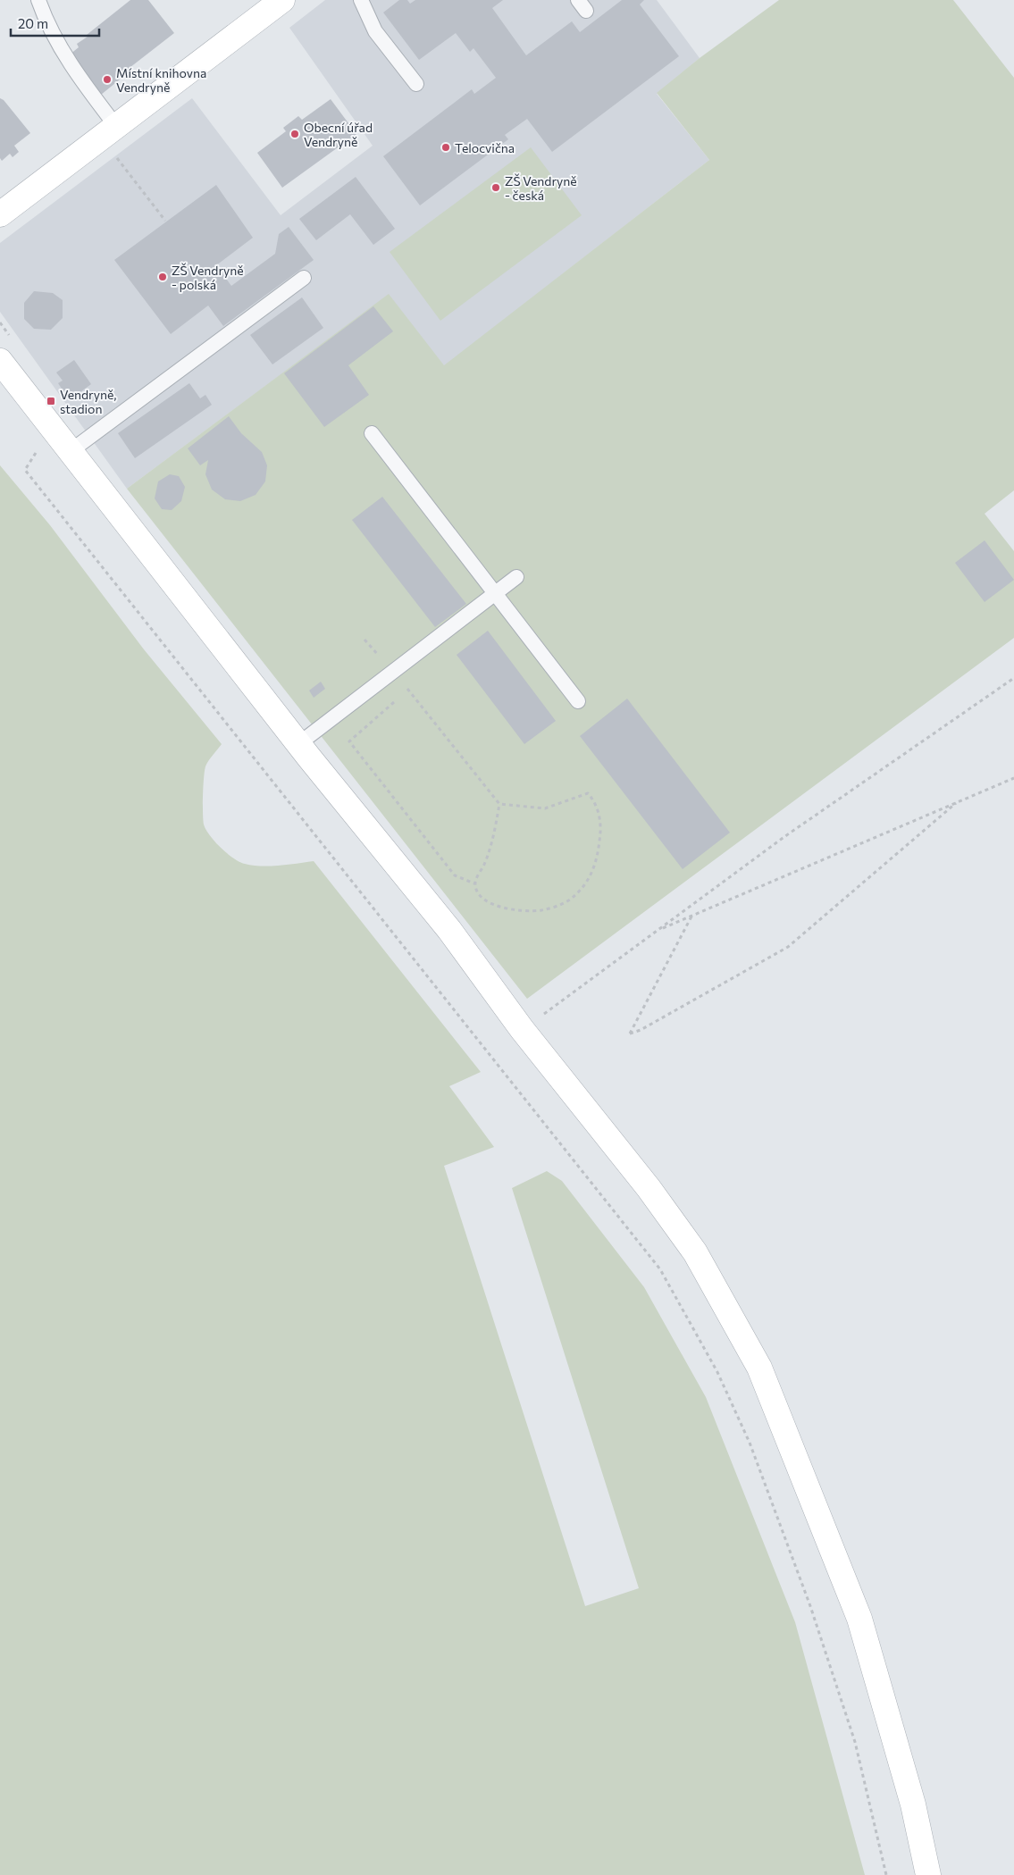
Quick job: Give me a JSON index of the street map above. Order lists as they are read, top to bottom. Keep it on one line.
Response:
{"places":{"other":["Místní knihovna Vendryně","Obecní úřad Vendryně","Telocvična","ZŠ Vendryně - česká","ZŠ Vendryně - polská"],"transit":["Vendryně, stadion"]},"scale_bar":"20 m"}
